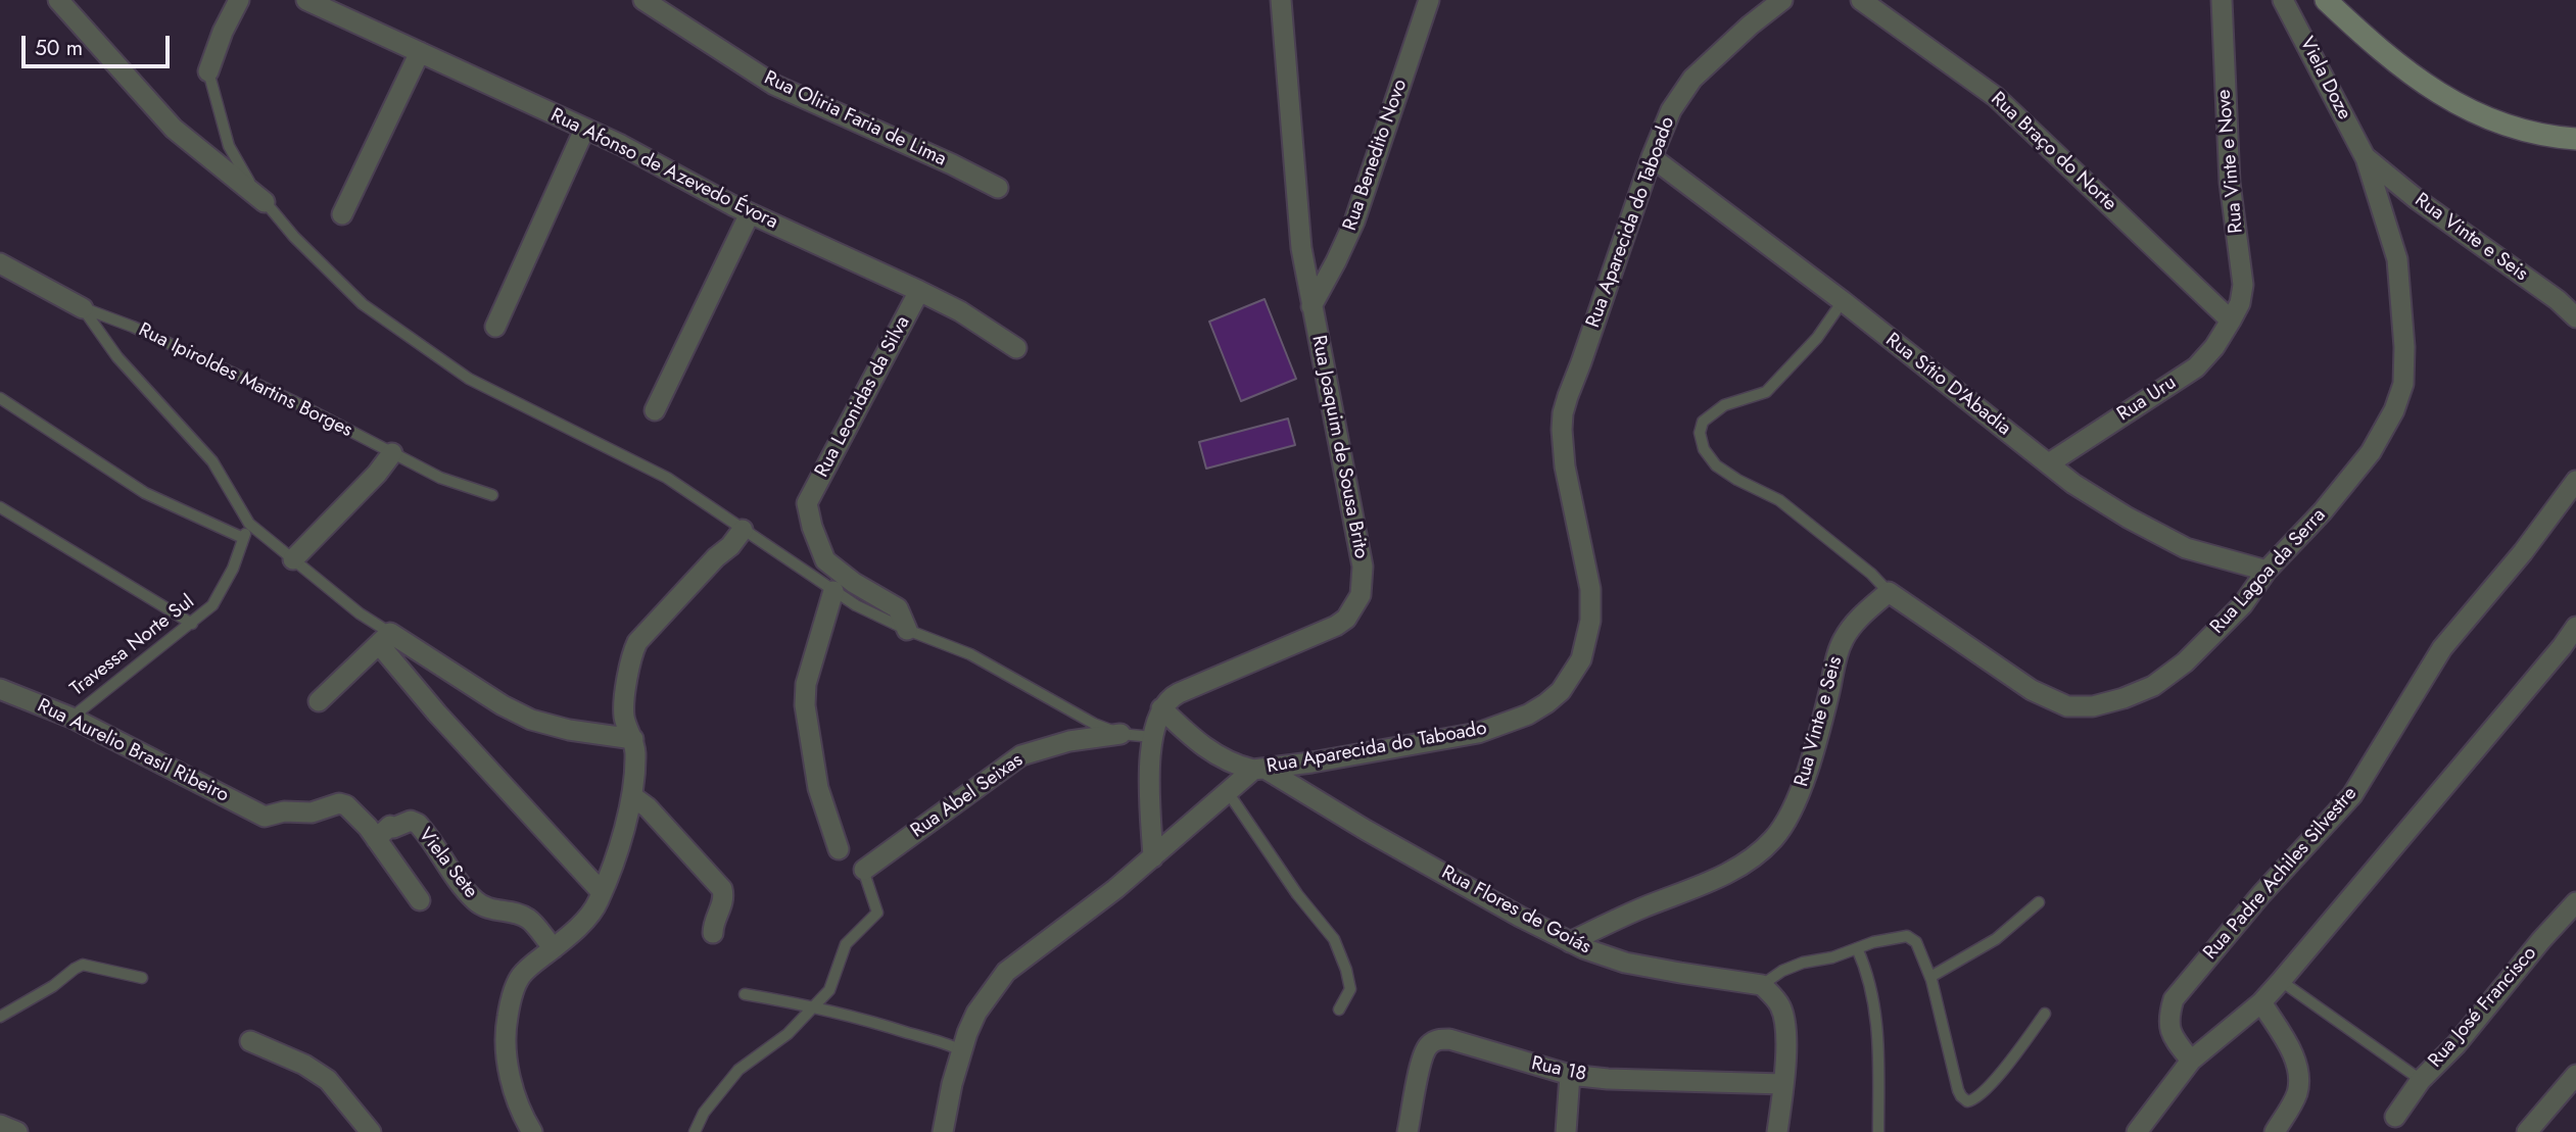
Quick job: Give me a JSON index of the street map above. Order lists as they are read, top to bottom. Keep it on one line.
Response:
{"streets":{"street":["Viela Doze","Rua Oliria Faria de Lima","Rua Braço do Norte","Rua Benedito Novo","Rua Vinte e Nove","Rua Afonso de Azevedo Évora","Rua Aparecida do Taboado","Rua Vinte e Seis","Rua Ipiroldes Martins Borges","Rua Sítio D'Abadia","Rua Leonidas da Silva","Rua Uru","Rua Joaquim de Sousa Brito","Rua Lagoa da Serra","Rua Aurelio Brasil Ribeiro","Rua Abel Seixas","Viela Sete","Rua Padre Achiles Silvestre","Rua Flores de Goiás","Rua José Francisco","Rua 18"],"lane":["Travessa Norte Sul"]},"crossings":[["Viela Doze","Rua Vinte e Seis"],["Viela Doze","Rua Lagoa da Serra"],["Rua Braço do Norte","Rua Vinte e Nove"],["Rua Braço do Norte","Rua Uru"],["Rua Benedito Novo","Rua Joaquim de Sousa Brito"],["Rua Vinte e Nove","Rua Uru"],["Rua Afonso de Azevedo Évora","Rua Leonidas da Silva"],["Rua Aparecida do Taboado","Rua Sítio D'Abadia"],["Rua Aparecida do Taboado","Rua Flores de Goiás"],["Rua Vinte e Seis","Rua Lagoa da Serra"],["Rua Vinte e Seis","Rua Flores de Goiás"],["Rua Sítio D'Abadia","Rua Uru"],["Rua Sítio D'Abadia","Rua Lagoa da Serra"],["Rua Joaquim de Sousa Brito","Rua Flores de Goiás"],["Travessa Norte Sul","Rua Aurelio Brasil Ribeiro"],["Rua Aurelio Brasil Ribeiro","Viela Sete"]],"scale_bar":"50 m"}
